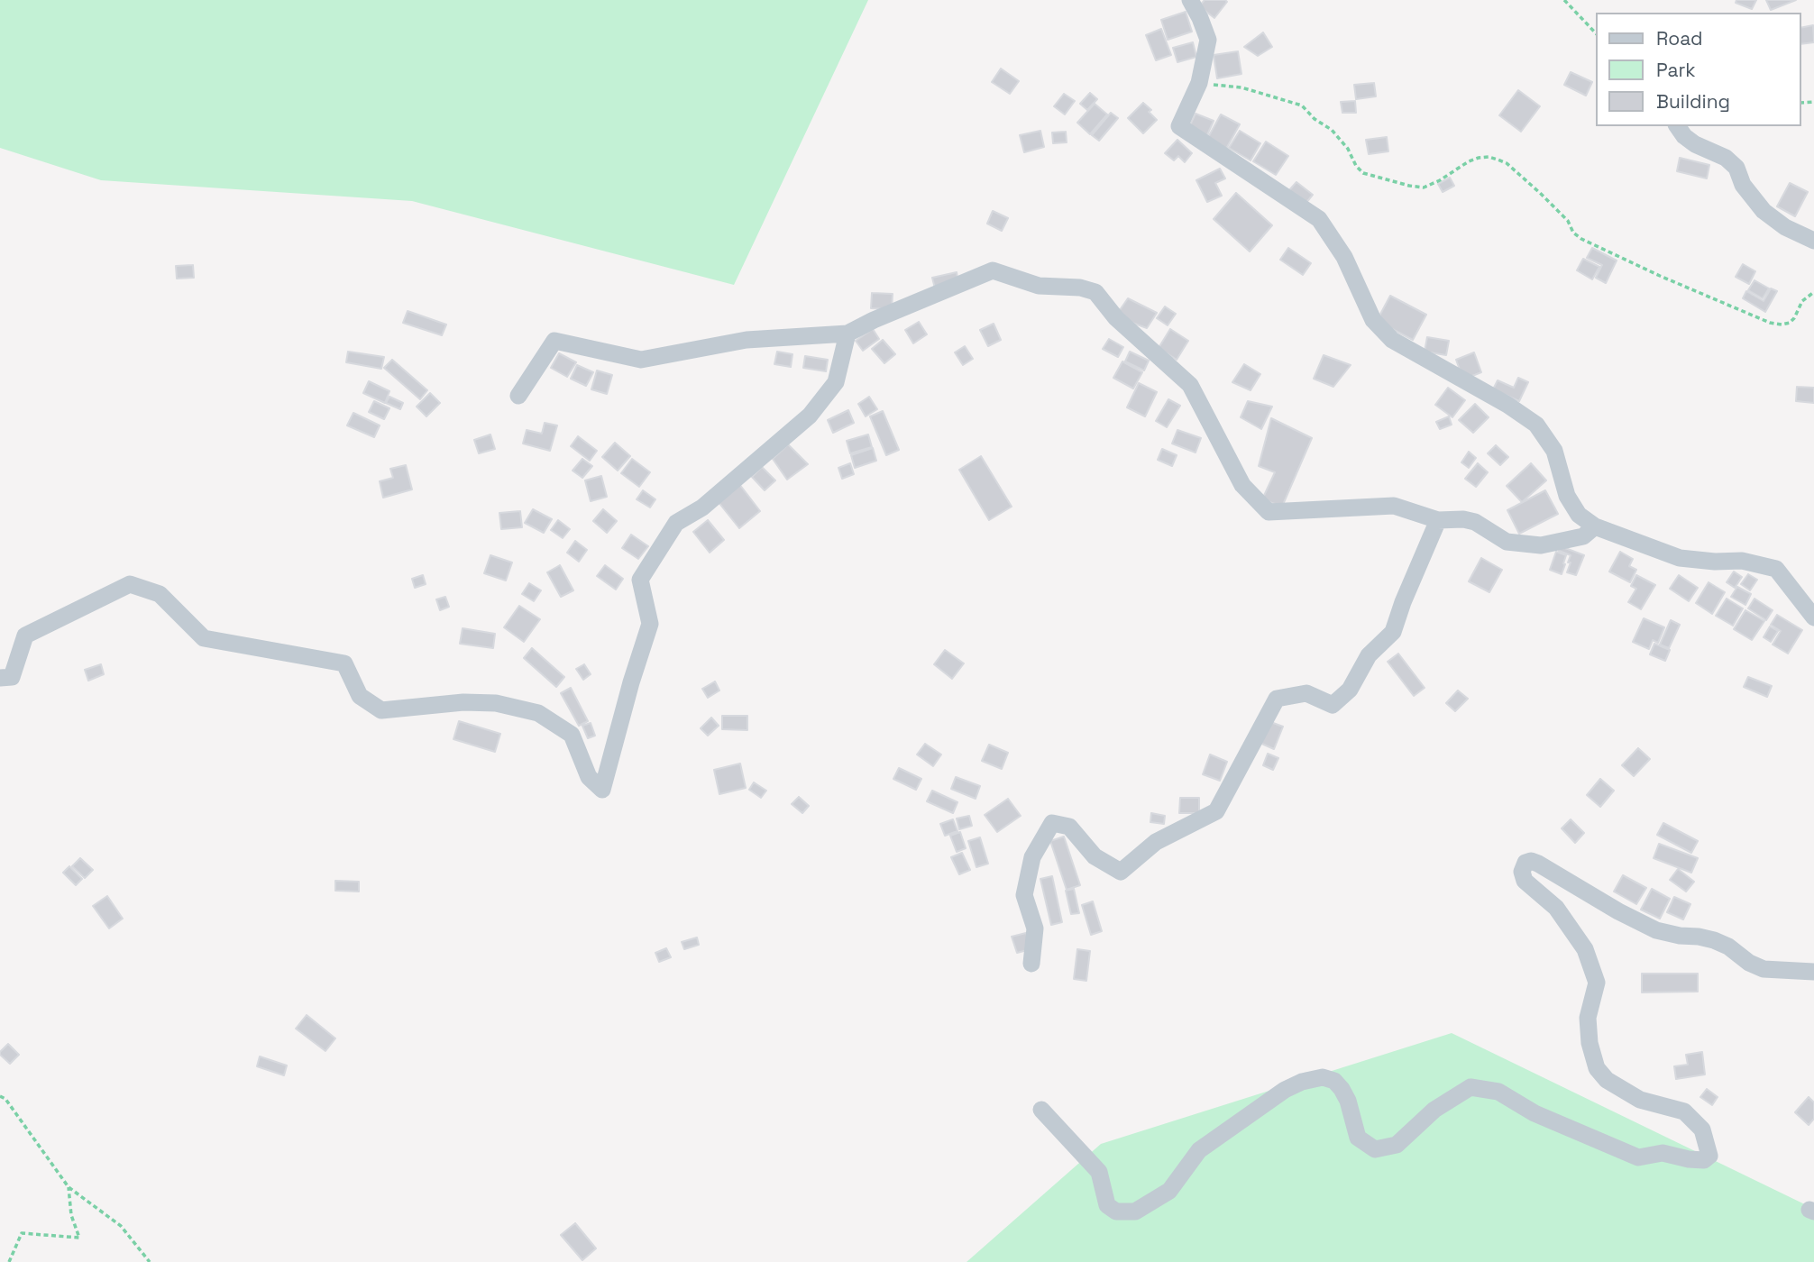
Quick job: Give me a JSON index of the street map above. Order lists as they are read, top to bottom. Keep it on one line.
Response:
{"legend":["Road","Park","Building"]}
